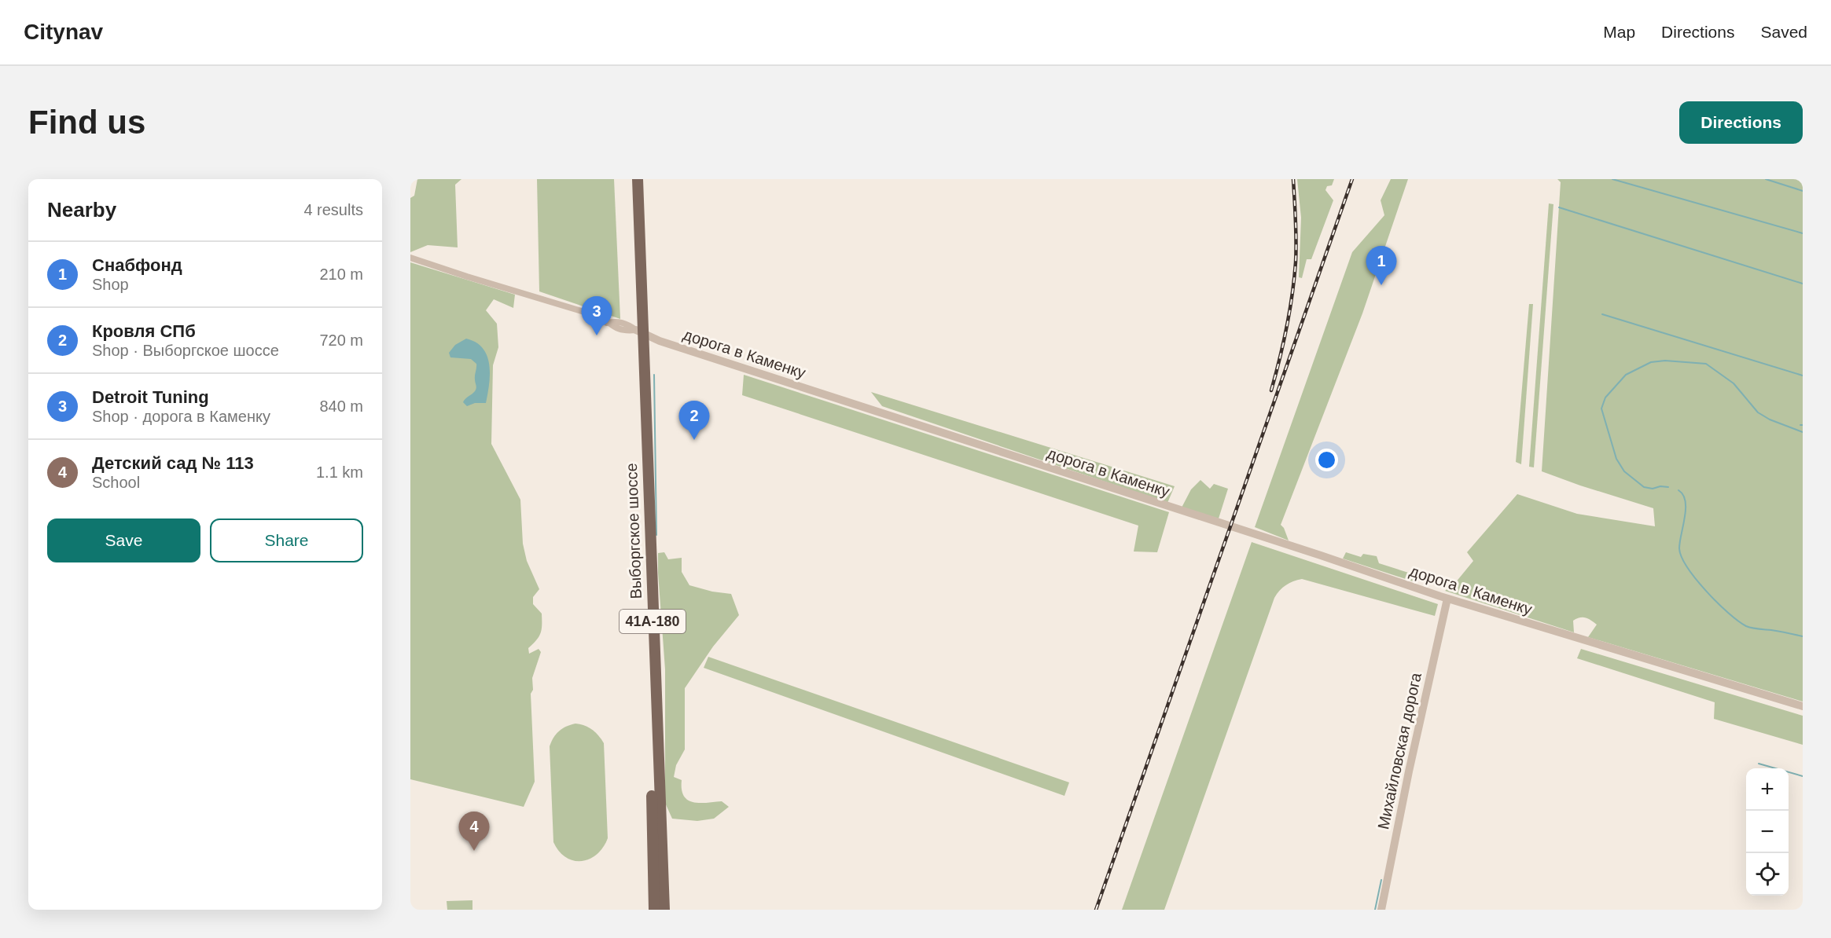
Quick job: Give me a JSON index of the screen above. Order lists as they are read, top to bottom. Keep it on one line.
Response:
{"streets":{"main road":["Выборгское шоссе","41А-180"],"street":["дорога в Каменку","Михайловская дорога"]},"crossings":[["дорога в Каменку","Выборгское шоссе"],["дорога в Каменку","Михайловская дорога"]],"page":{"header":"Citynav","nav":["Map","Directions","Saved"],"buttons":["Directions",["Save","Share"]],"title":"Find us","heading":["Nearby","4 results"],"list":[{"mark":"1","name":"Снабфонд","note":"Shop","value":"210 m"},{"mark":"2","name":"Кровля СПб","note":"Shop · Выборгское шоссе","value":"720 m"},{"mark":"3","name":"Detroit Tuning","note":"Shop · дорога в Каменку","value":"840 m"},{"mark":"4","name":"Детский сад № 113","note":"School","value":"1.1 km"}],"pins":["1","3","2","4"],"map_buttons":["+","−"]}}
